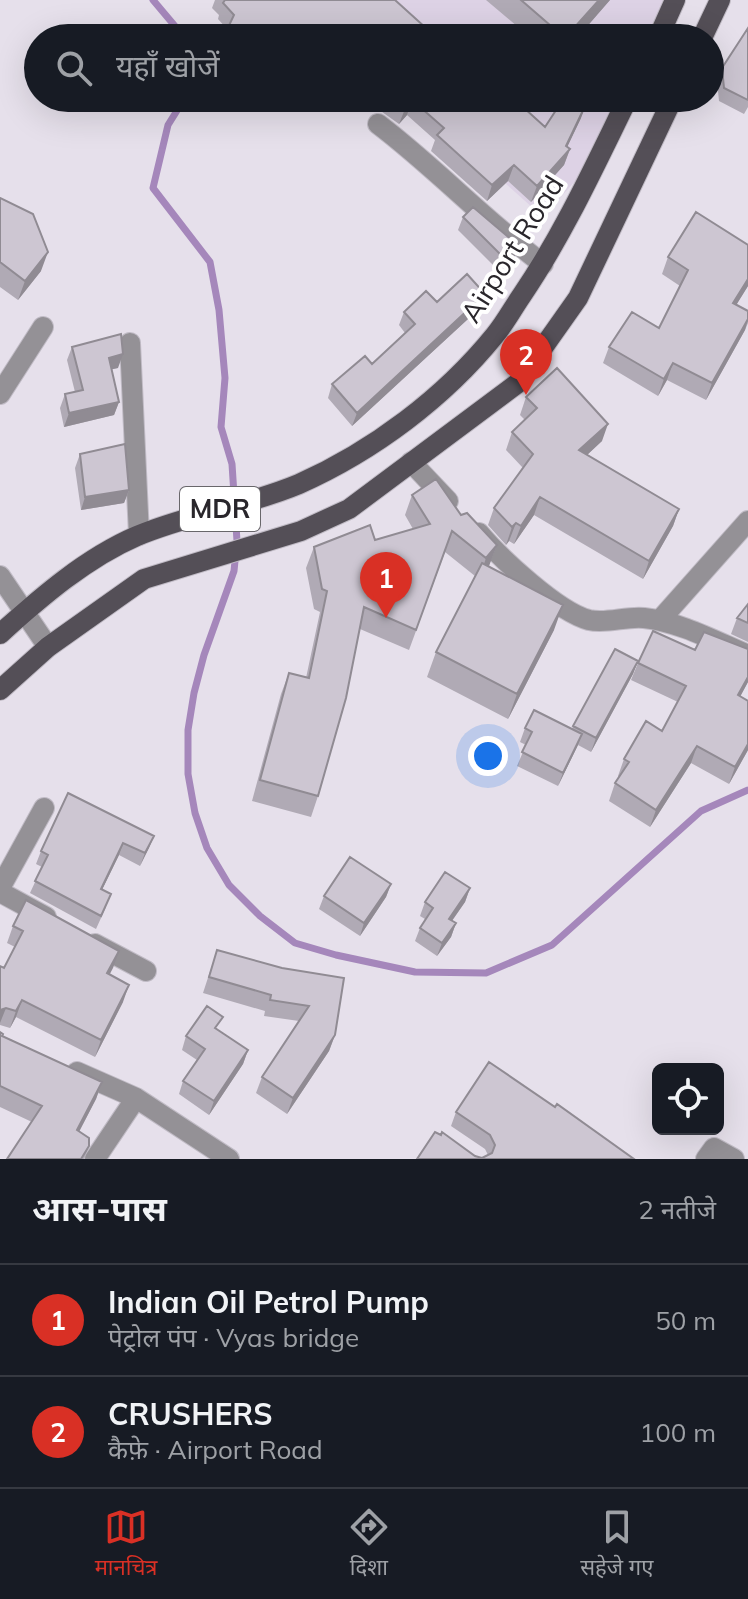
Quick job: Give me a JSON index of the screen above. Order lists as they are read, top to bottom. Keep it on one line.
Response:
{"streets":{"main road":["Airport Road","MDR"]},"page":{"search":"यहाँ खोजें","pins":["2","1"],"heading":["आस-पास","2 नतीजे"],"list":[{"mark":"1","name":"Indian Oil Petrol Pump","note":"पेट्रोल पंप · Vyas bridge","value":"50 m"},{"mark":"2","name":"CRUSHERS","note":"कैफ़े · Airport Road","value":"100 m"}],"nav":["मानचित्र","दिशा","सहेजे गए"]}}
